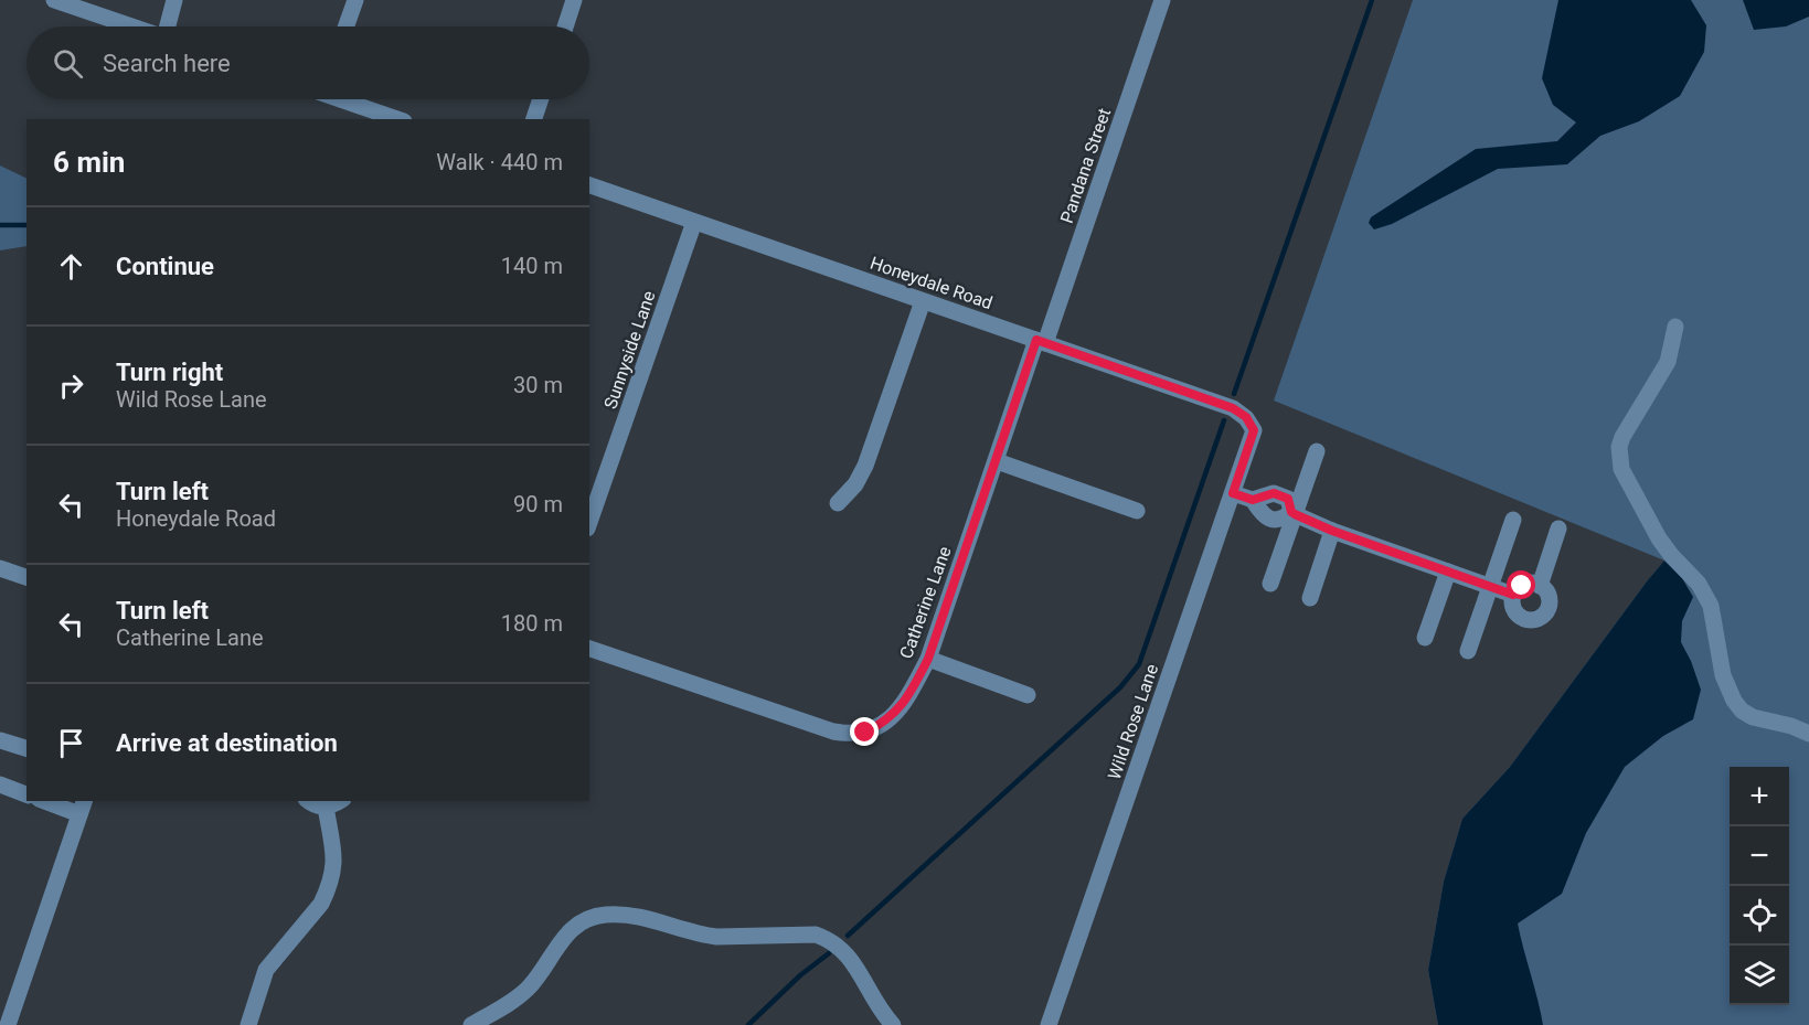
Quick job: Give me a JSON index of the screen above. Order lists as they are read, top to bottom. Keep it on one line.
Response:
{"streets":{"street":["Pandana Street","Honeydale Road","Sunnyside Lane","Catherine Lane","Wild Rose Lane"]},"crossings":[["Pandana Street","Honeydale Road"],["Pandana Street","Catherine Lane"],["Honeydale Road","Sunnyside Lane"],["Honeydale Road","Catherine Lane"],["Honeydale Road","Wild Rose Lane"]],"page":{"search":"Search here","heading":["6 min","Walk · 440 m"],"list":[["Continue","140 m"],["Turn right","Wild Rose Lane","30 m"],["Turn left","Honeydale Road","90 m"],["Turn left","Catherine Lane","180 m"],"Arrive at destination"],"map_buttons":["+","−"]}}
